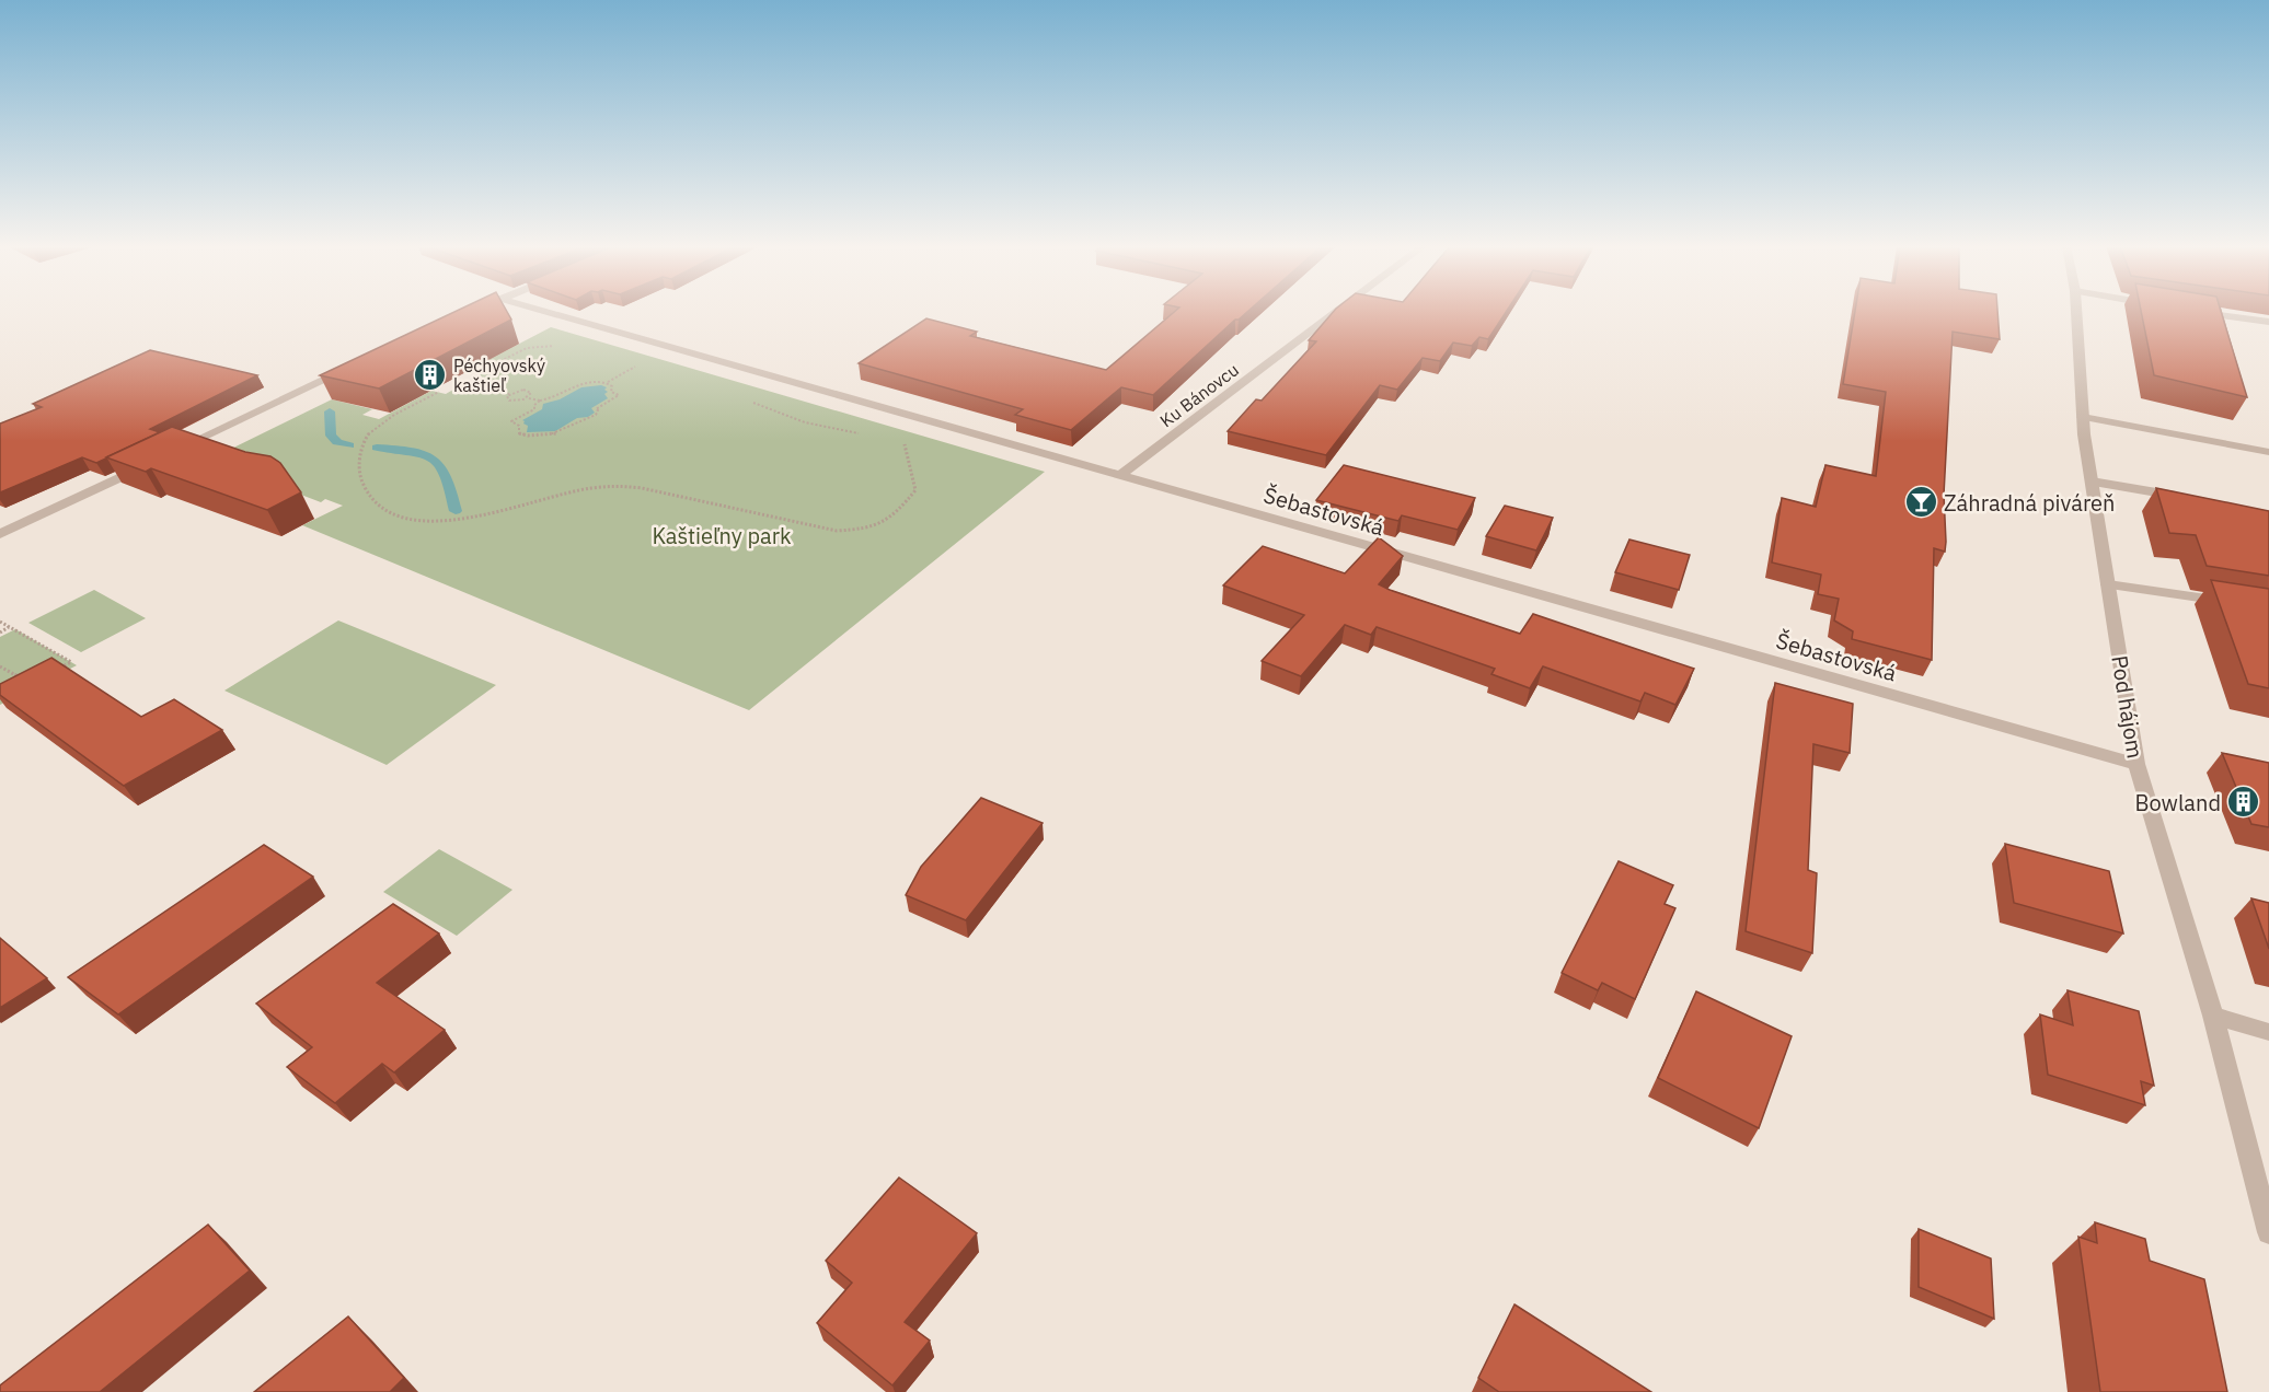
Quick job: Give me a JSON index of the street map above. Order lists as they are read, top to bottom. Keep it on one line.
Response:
{"streets":{"street":["Ku Bánovcu","Šebastovská","Pod hájom"]},"crossings":[["Ku Bánovcu","Šebastovská"],["Šebastovská","Pod hájom"]],"parks":["Kaštieľny park"],"places":{"building":["Péchyovský kaštieľ","Bowland"],"bar":["Záhradná piváreň"]}}
